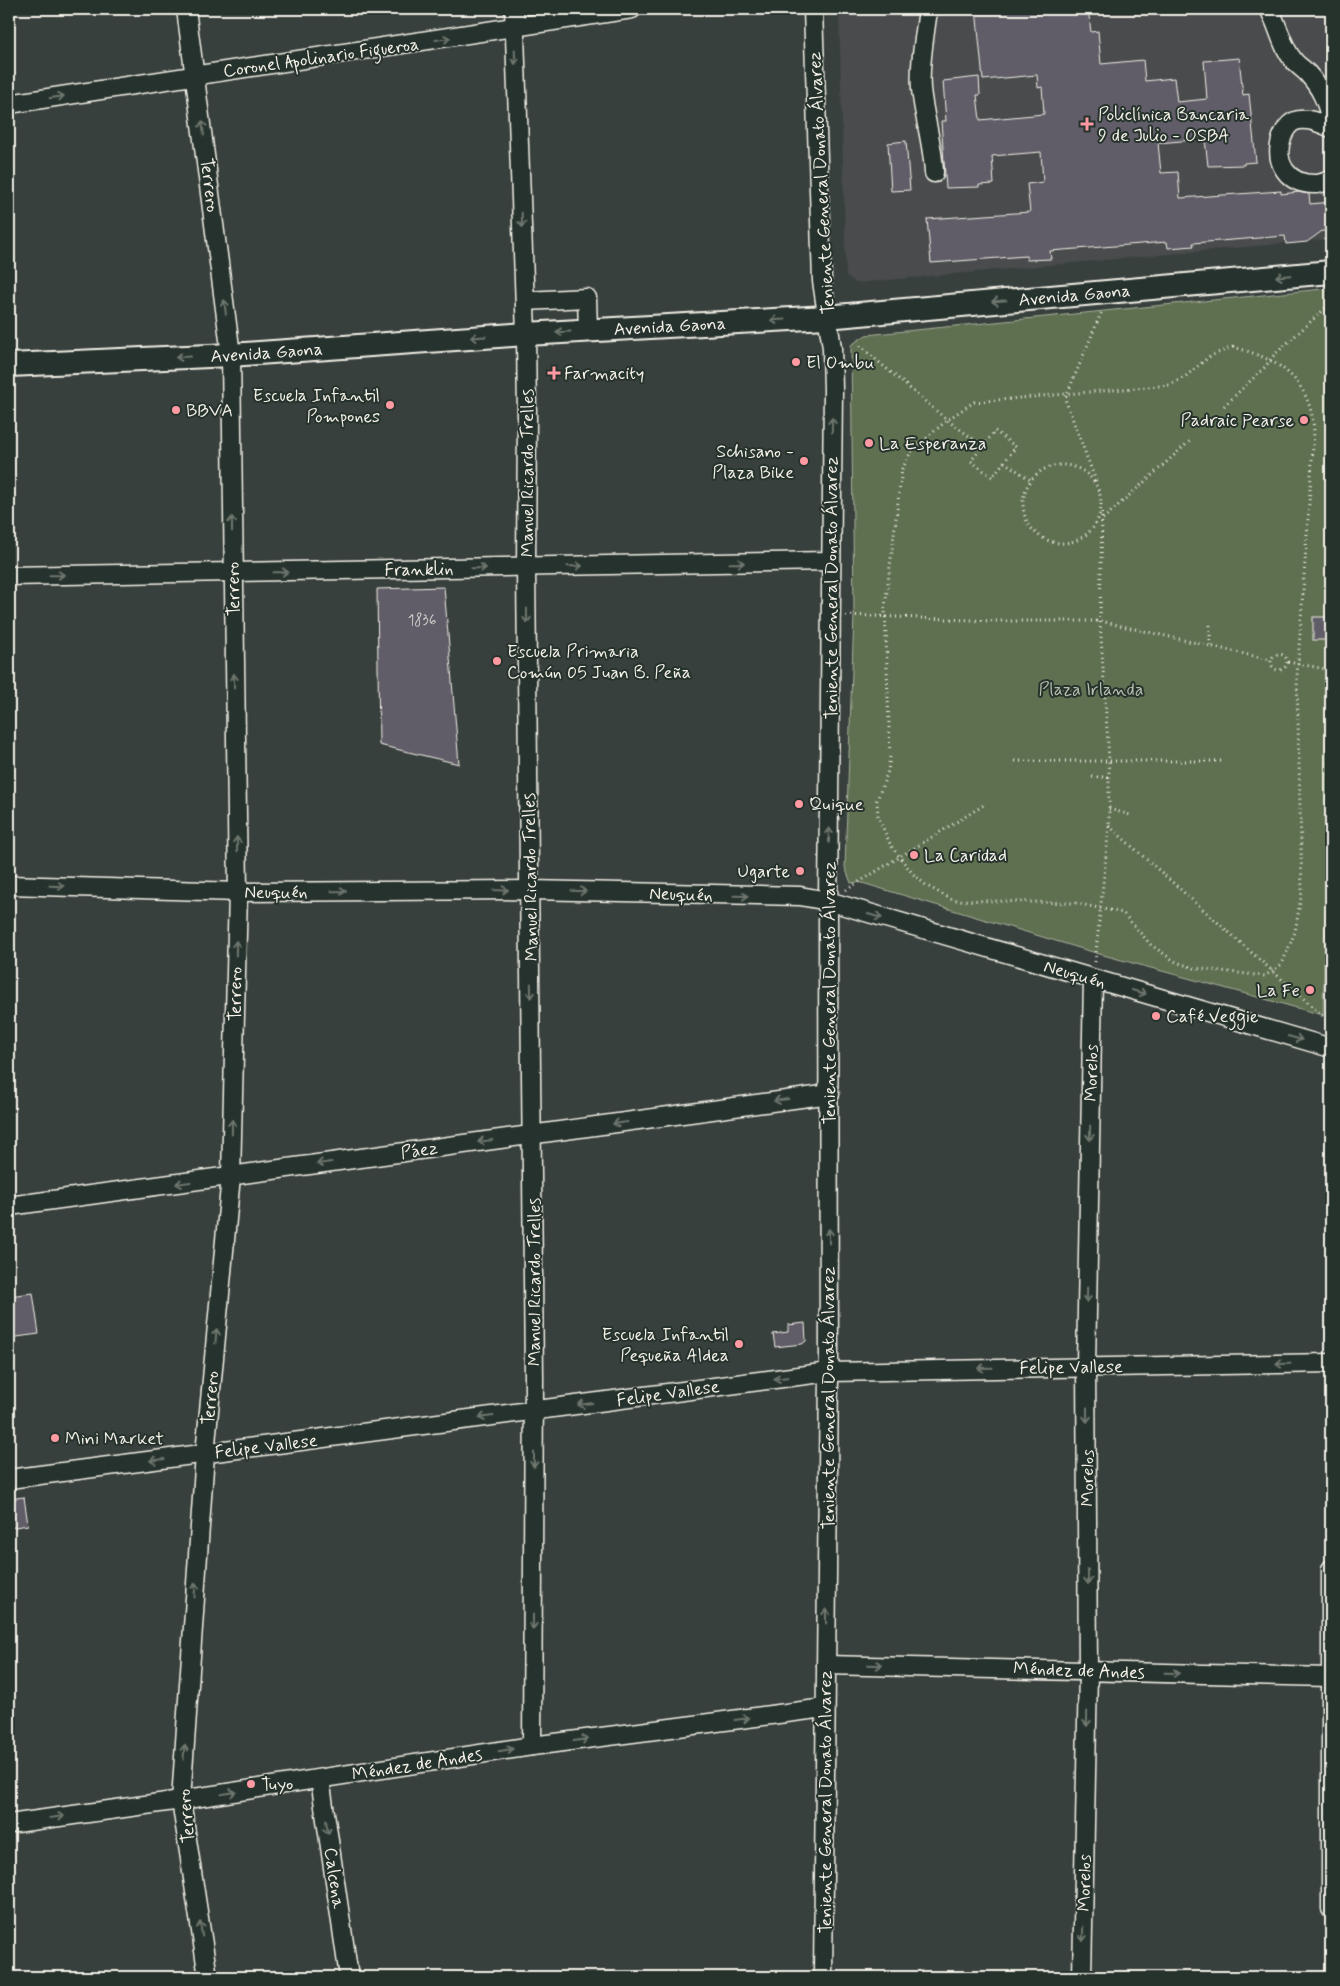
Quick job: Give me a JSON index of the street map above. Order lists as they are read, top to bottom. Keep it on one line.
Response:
{"streets":{"main road":["Avenida Gaona"],"street":["Coronel Apolinario Figueroa","Teniente General Donato Álvarez","Terrero","Manuel Ricardo Trelles","Franklin","Neuquén","Morelos","Páez","Felipe Vallese","Méndez de Andes","Calcena"]},"crossings":[["Coronel Apolinario Figueroa","Terrero"],["Coronel Apolinario Figueroa","Manuel Ricardo Trelles"],["Teniente General Donato Álvarez","Avenida Gaona"],["Teniente General Donato Álvarez","Franklin"],["Teniente General Donato Álvarez","Neuquén"],["Teniente General Donato Álvarez","Páez"],["Teniente General Donato Álvarez","Felipe Vallese"],["Teniente General Donato Álvarez","Méndez de Andes"],["Terrero","Avenida Gaona"],["Terrero","Franklin"],["Terrero","Neuquén"],["Terrero","Páez"],["Terrero","Felipe Vallese"],["Terrero","Méndez de Andes"],["Avenida Gaona","Manuel Ricardo Trelles"],["Manuel Ricardo Trelles","Franklin"],["Manuel Ricardo Trelles","Neuquén"],["Manuel Ricardo Trelles","Páez"],["Manuel Ricardo Trelles","Felipe Vallese"],["Manuel Ricardo Trelles","Méndez de Andes"],["Neuquén","Morelos"],["Morelos","Felipe Vallese"],["Morelos","Méndez de Andes"],["Méndez de Andes","Calcena"]],"one_way":["Coronel Apolinario Figueroa","Teniente General Donato Álvarez","Terrero","Avenida Gaona","Manuel Ricardo Trelles","Franklin","Neuquén","Morelos","Páez","Felipe Vallese","Méndez de Andes","Calcena"],"parks":["Plaza Irlanda"],"places":{"health":["Policlínica Bancaria 9 de Julio - OSBA","Farmacity"],"other":["El Ombu","Escuela Infantil Pompones","BBVA","Padraic Pearse","La Esperanza","Schisano - Plaza Bike","Escuela Primaria Común 05 Juan B. Peña","Quique","La Caridad","Ugarte","La Fe","Café Veggie","Escuela Infantil Pequeña Aldea","Mini Market","Tuyo"]},"house_numbers":["1836"]}
